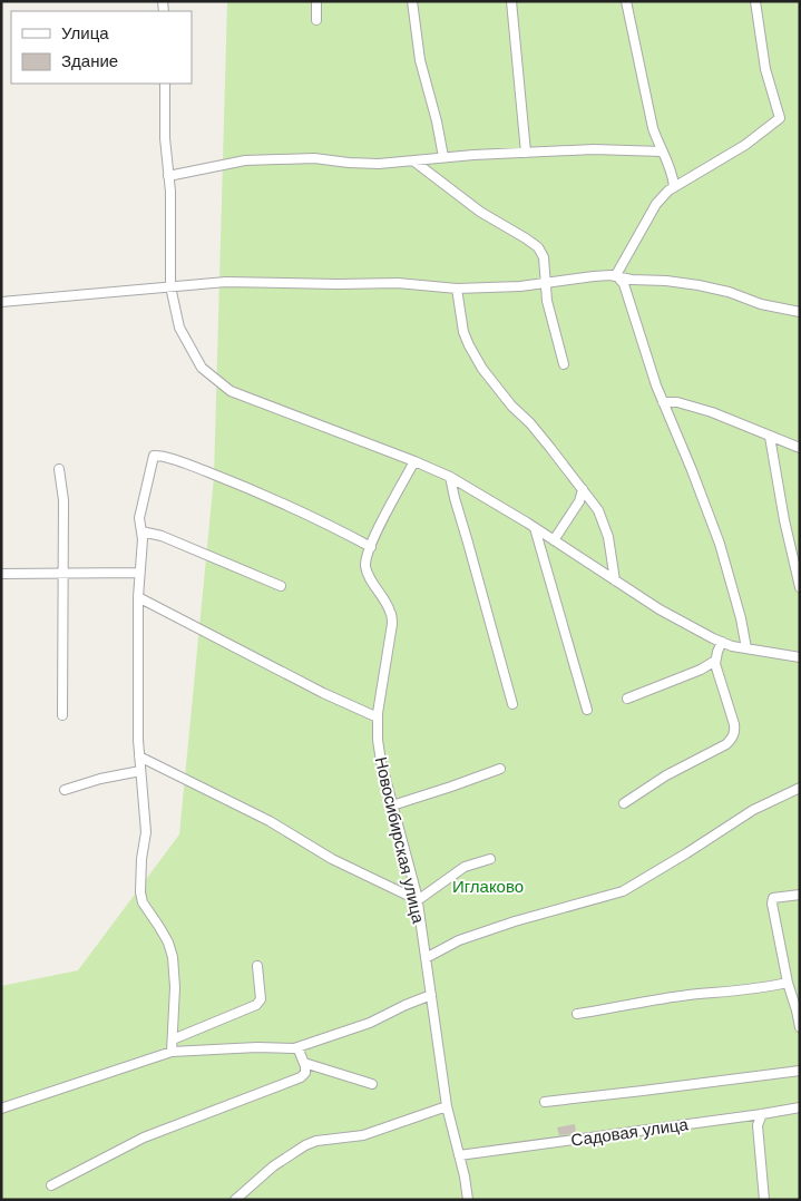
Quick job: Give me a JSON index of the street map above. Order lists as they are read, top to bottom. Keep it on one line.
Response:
{"streets":{"street":["Новосибирская улица","Садовая улица"]},"crossings":[["Новосибирская улица","Садовая улица"]],"parks":["Иглаково"],"legend":["Улица","Здание"]}
